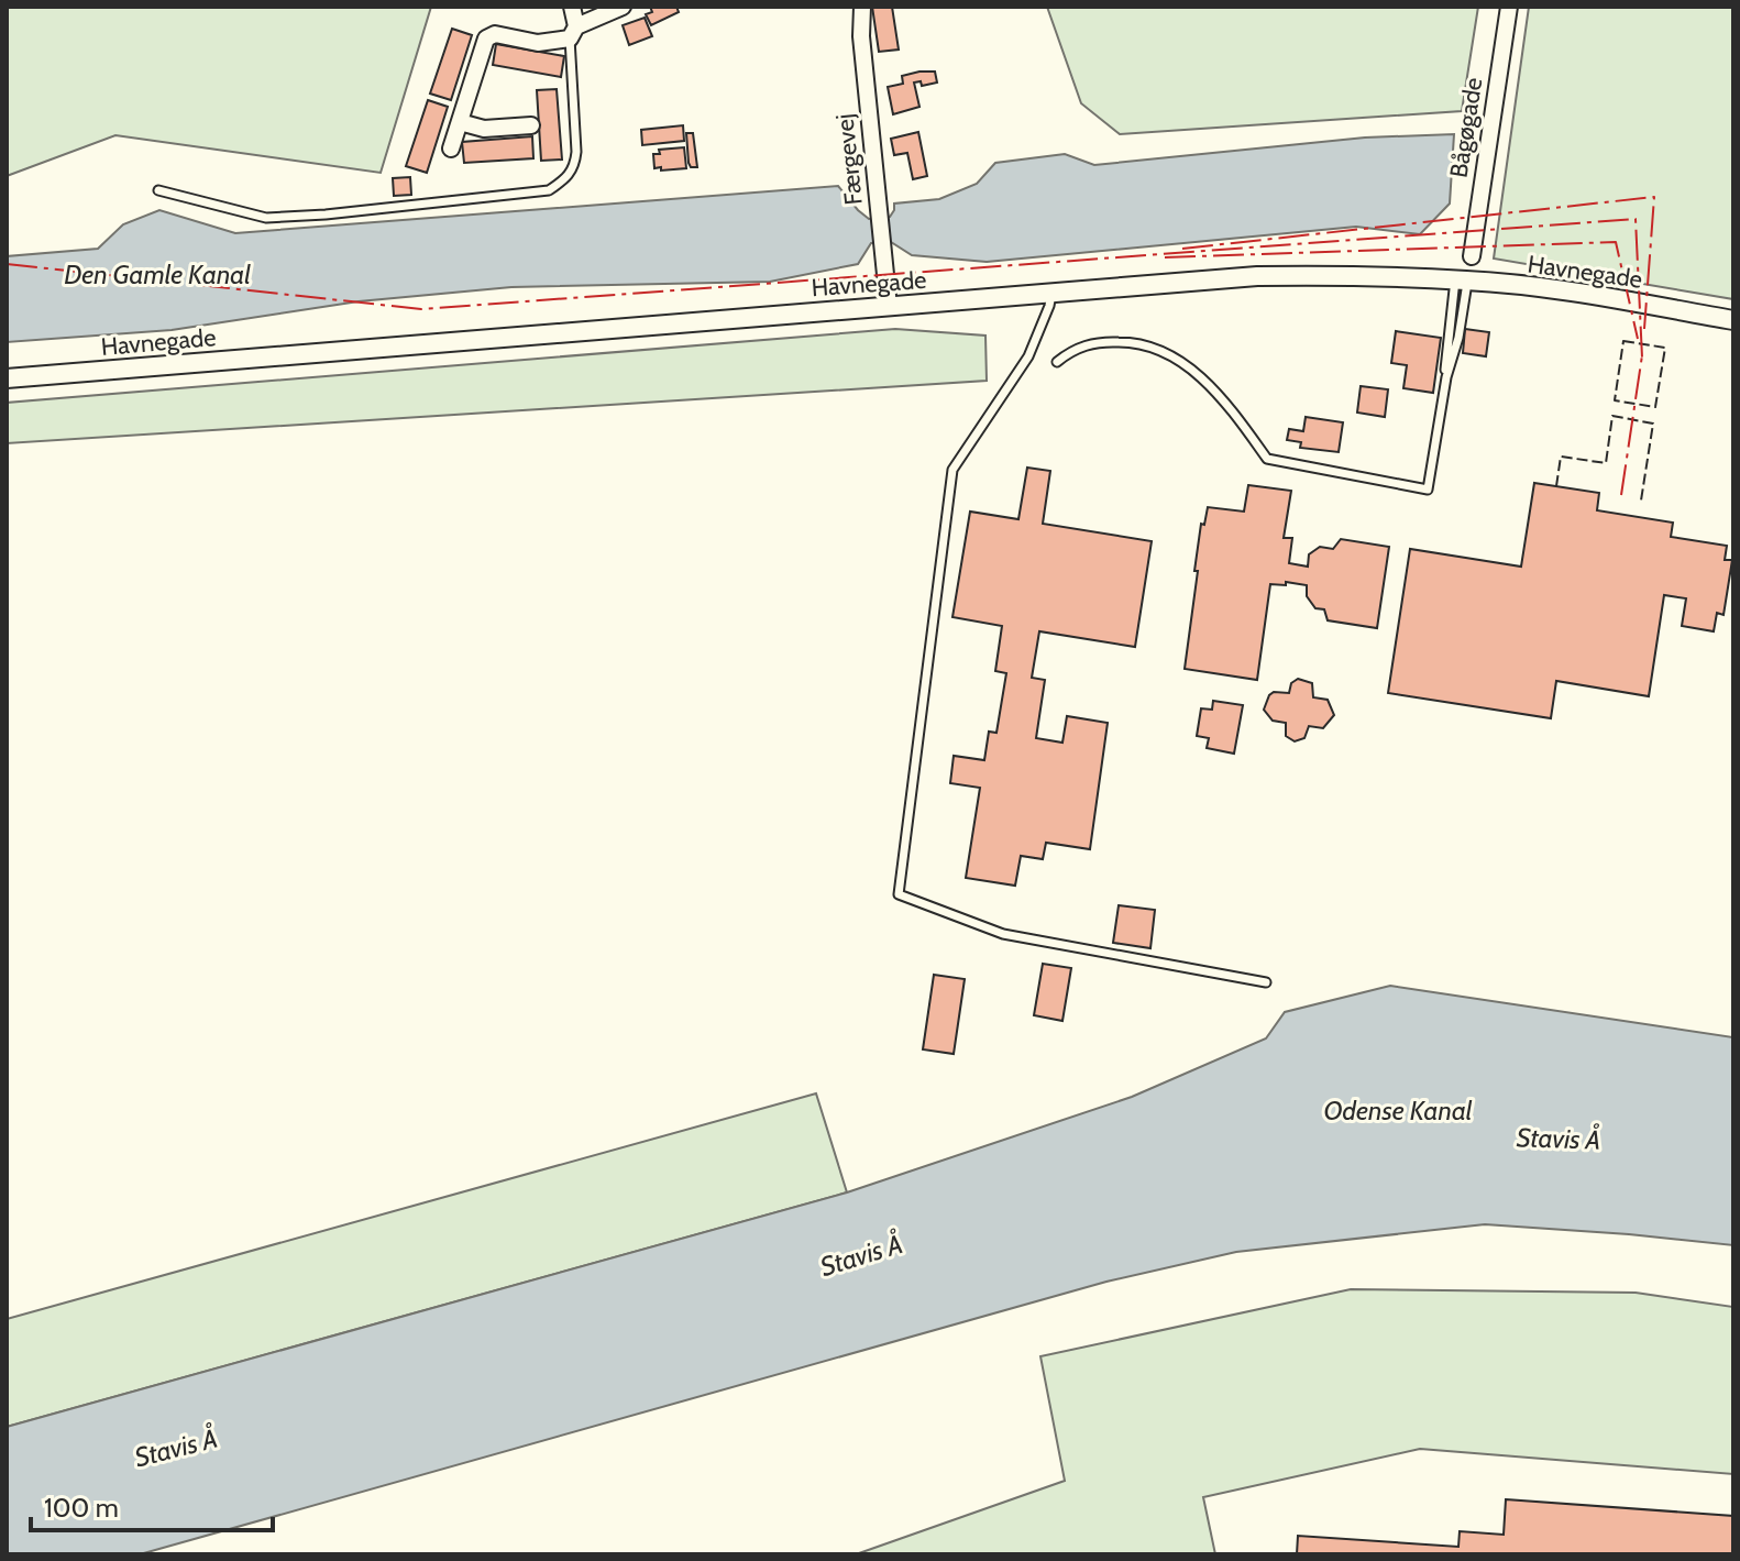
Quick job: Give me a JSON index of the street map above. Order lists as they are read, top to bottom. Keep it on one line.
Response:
{"streets":{"street":["Bågøgade","Færgevej","Havnegade"]},"crossings":[["Færgevej","Havnegade"]],"water":["Den Gamle Kanal","Odense Kanal","Stavis Å"],"scale_bar":"100 m"}
